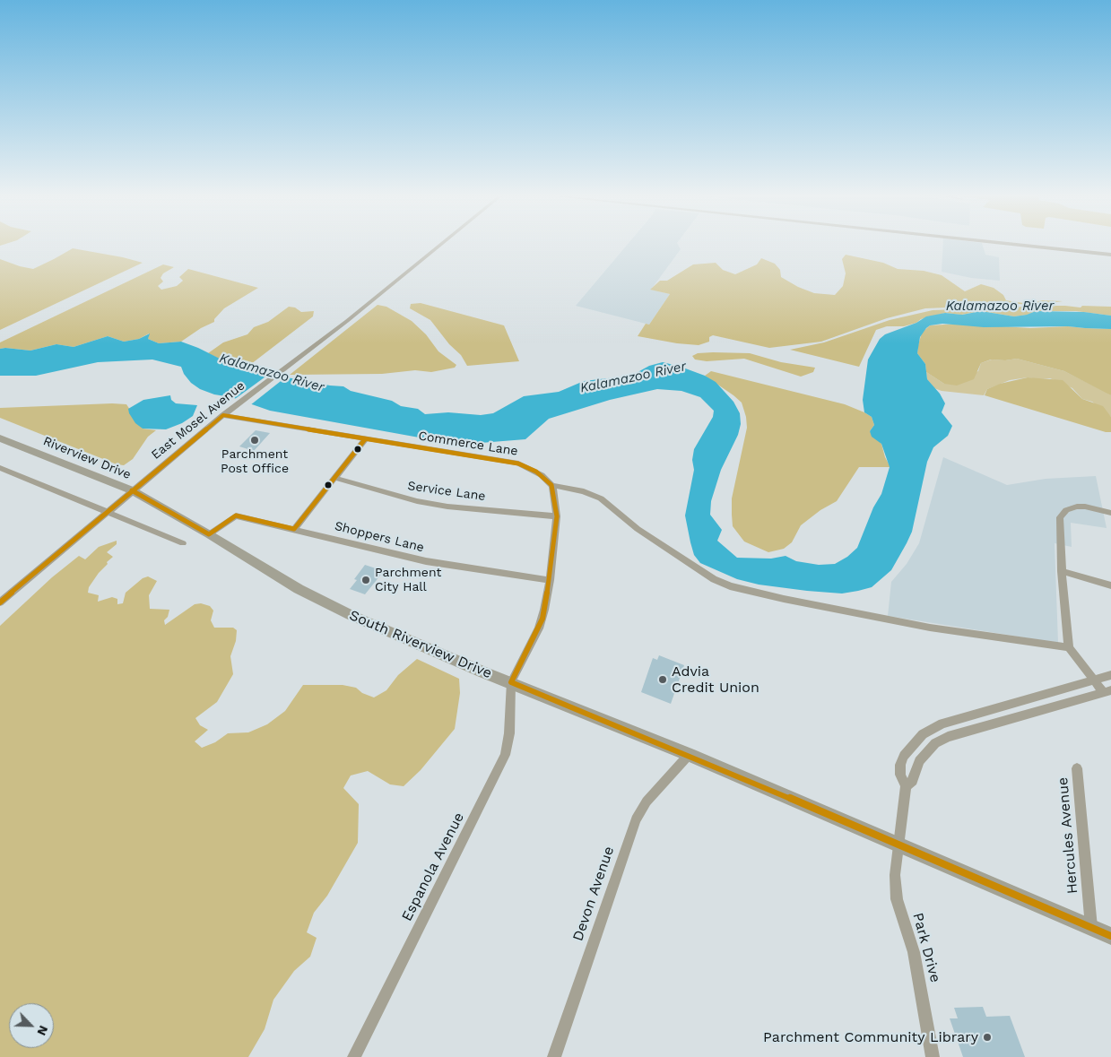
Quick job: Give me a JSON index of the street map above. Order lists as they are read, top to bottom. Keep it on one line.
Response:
{"streets":{"street":["East Mosel Avenue","Commerce Lane","Riverview Drive","Service Lane","Shoppers Lane","South Riverview Drive","Hercules Avenue","Espanola Avenue","Devon Avenue","Park Drive"]},"crossings":[["East Mosel Avenue","Commerce Lane"],["East Mosel Avenue","Riverview Drive"],["Riverview Drive","Shoppers Lane"],["Riverview Drive","South Riverview Drive"],["Shoppers Lane","South Riverview Drive"],["South Riverview Drive","Hercules Avenue"],["South Riverview Drive","Espanola Avenue"],["South Riverview Drive","Devon Avenue"],["South Riverview Drive","Park Drive"]],"water":["Kalamazoo River"],"places":["Parchment Post Office","Parchment City Hall","Advia Credit Union","Parchment Community Library"],"north":"bottom right"}
